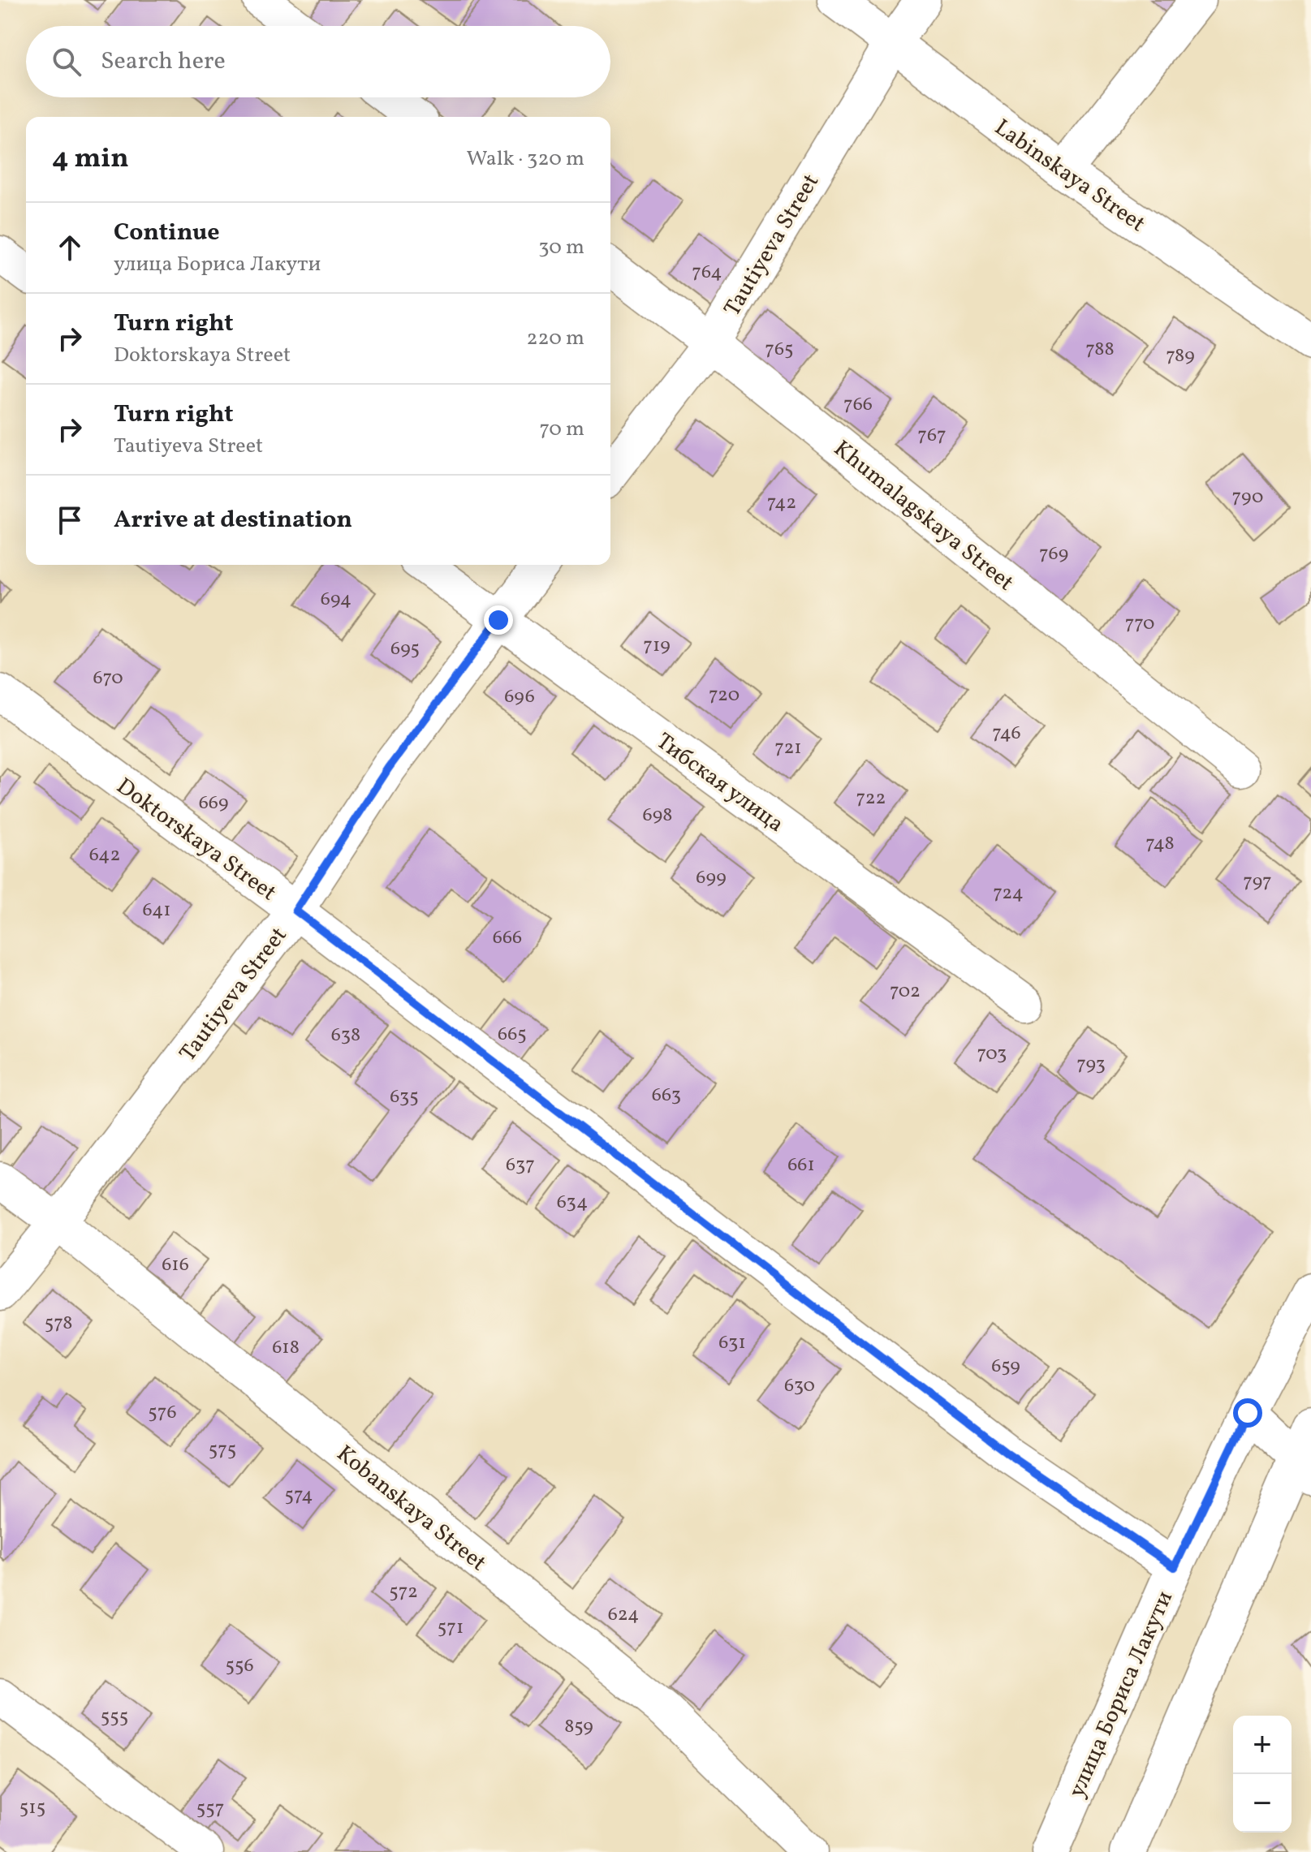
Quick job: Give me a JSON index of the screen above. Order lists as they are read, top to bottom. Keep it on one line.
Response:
{"streets":{"street":["Labinskaya Street","Tautiyeva Street","Khumalagskaya Street","Тибская улица","Doktorskaya Street","Kobanskaya Street","улица Бориса Лакути"]},"crossings":[["Labinskaya Street","Tautiyeva Street"],["Tautiyeva Street","Khumalagskaya Street"],["Tautiyeva Street","Тибская улица"],["Tautiyeva Street","Doktorskaya Street"],["Tautiyeva Street","Kobanskaya Street"],["Doktorskaya Street","улица Бориса Лакути"]],"house_numbers":["764","765","788","789","766","767","790","742","769","694","770","719","695","670","720","696","746","721","722","669","698","748","642","699","797","724","641","666","702","665","638","703","793","663","635","637","661","634","616","578","631","618","659","630","576","575","574","572","624","571","556","555","859","515","557"],"page":{"search":"Search here","heading":["4 min","Walk · 320 m"],"list":[["Continue","улица Бориса Лакути","30 m"],["Turn right","Doktorskaya Street","220 m"],["Turn right","Tautiyeva Street","70 m"],"Arrive at destination"],"map_buttons":["+","−"]}}
